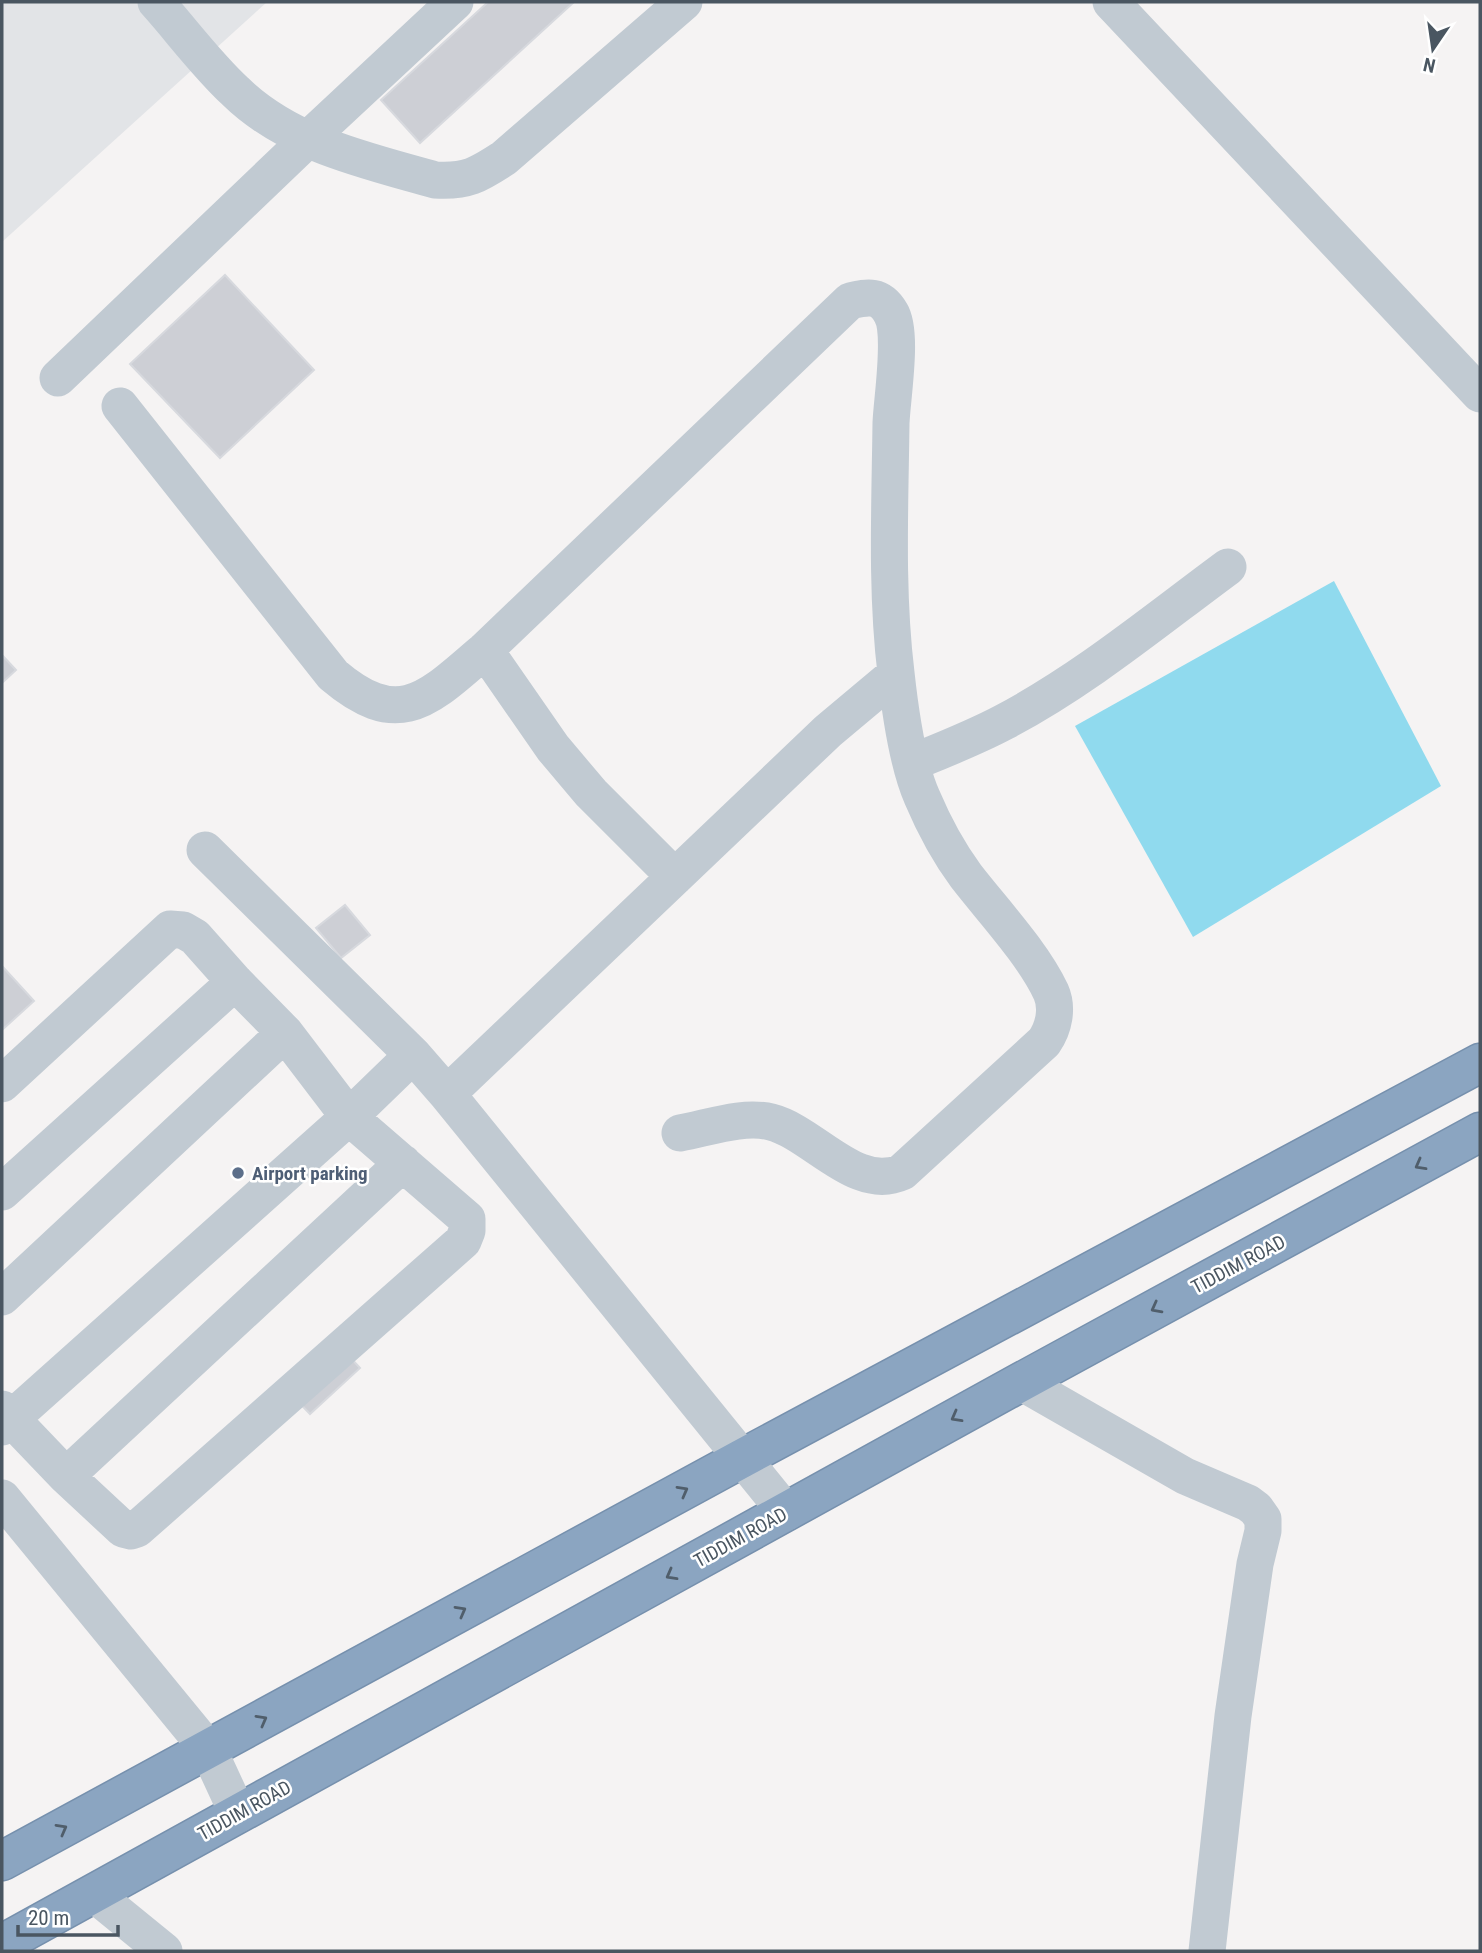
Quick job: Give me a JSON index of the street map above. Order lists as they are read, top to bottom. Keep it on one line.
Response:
{"streets":{"highway":["TIDDIM ROAD"]},"places":["Airport parking"],"scale_bar":"20 m","north":"bottom"}
